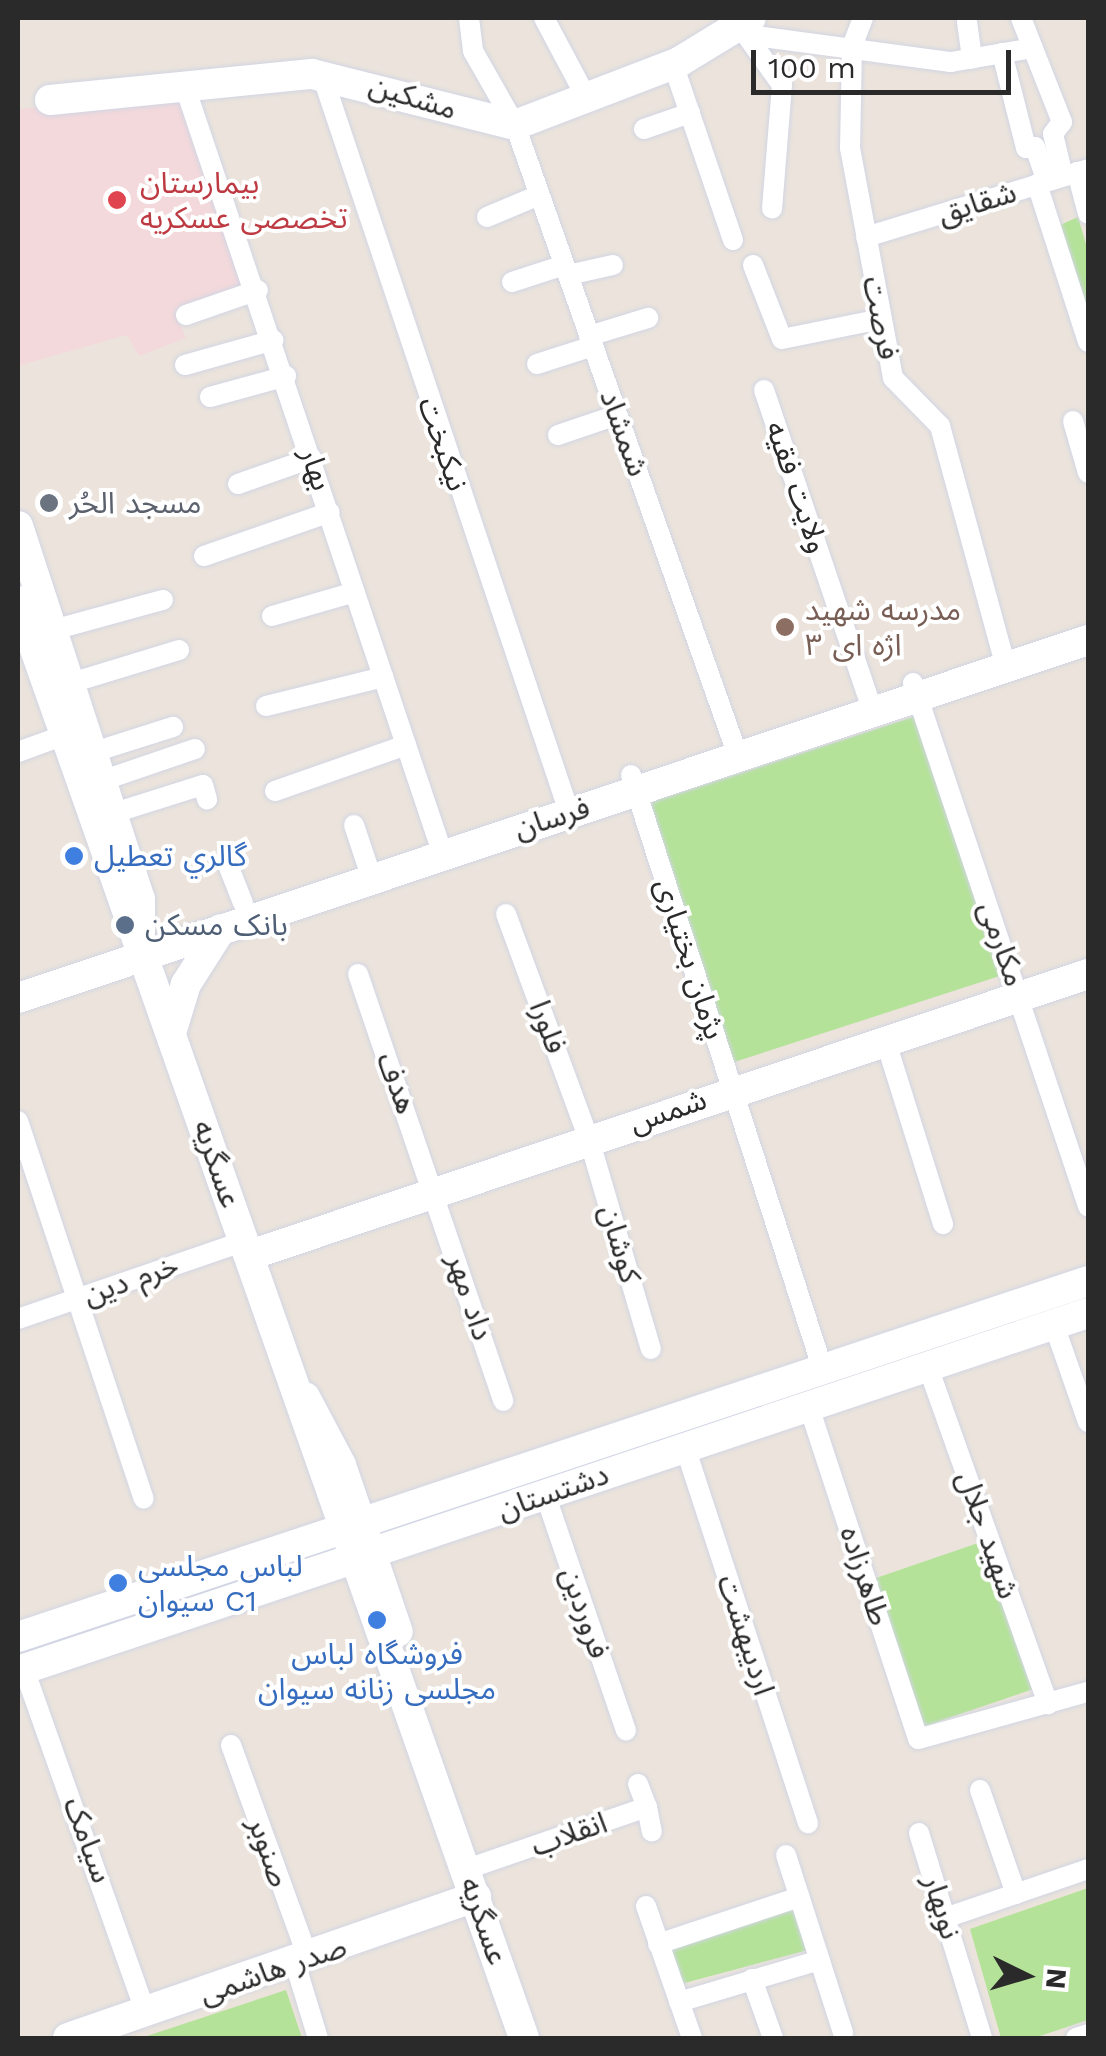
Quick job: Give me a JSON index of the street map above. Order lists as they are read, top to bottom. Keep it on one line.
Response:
{"streets":{"street":["مشکین","شقایق","فرصت","شمشاد","نیکبخت","بهار","ولایت فقیه","فرسان","مکارمی","پژمان بختیاری","فلورا","هدف","شمس","عسگریه","کوشان","خرم دین","داد مهر","دشتستان","شهید جلال","طاهرزاده","فروردین","اردیبهشت","انقلاب","سیامک","صنوبر","نوبهار","صدر هاشمی"]},"crossings":[["مشکین","شمشاد"],["مشکین","نیکبخت"],["مشکین","بهار"],["شقایق","فرصت"],["فرصت","فرسان"],["شمشاد","فرسان"],["نیکبخت","فرسان"],["بهار","فرسان"],["ولایت فقیه","فرسان"],["فرسان","مکارمی"],["فرسان","پژمان بختیاری"],["فرسان","عسگریه"],["مکارمی","شمس"],["پژمان بختیاری","شمس"],["پژمان بختیاری","دشتستان"],["فلورا","شمس"],["فلورا","کوشان"],["هدف","شمس"],["هدف","داد مهر"],["شمس","عسگریه"],["شمس","کوشان"],["شمس","خرم دین"],["شمس","داد مهر"],["عسگریه","خرم دین"],["عسگریه","دشتستان"],["عسگریه","انقلاب"],["عسگریه","صدر هاشمی"],["دشتستان","شهید جلال"],["دشتستان","طاهرزاده"],["دشتستان","فروردین"],["دشتستان","اردیبهشت"],["دشتستان","سیامک"],["شهید جلال","طاهرزاده"],["انقلاب","صدر هاشمی"],["سیامک","صدر هاشمی"],["صنوبر","صدر هاشمی"]],"places":["بیمارستان تخصصی عسکریه","مسجد الحُر","مدرسه شهید اژه ای ۳","گالري تعطيل","بانک مسکن","لباس مجلسی سیوان C1","فروشگاه لباس مجلسی زنانه سیوان"],"scale_bar":"100 m","north":"right"}
